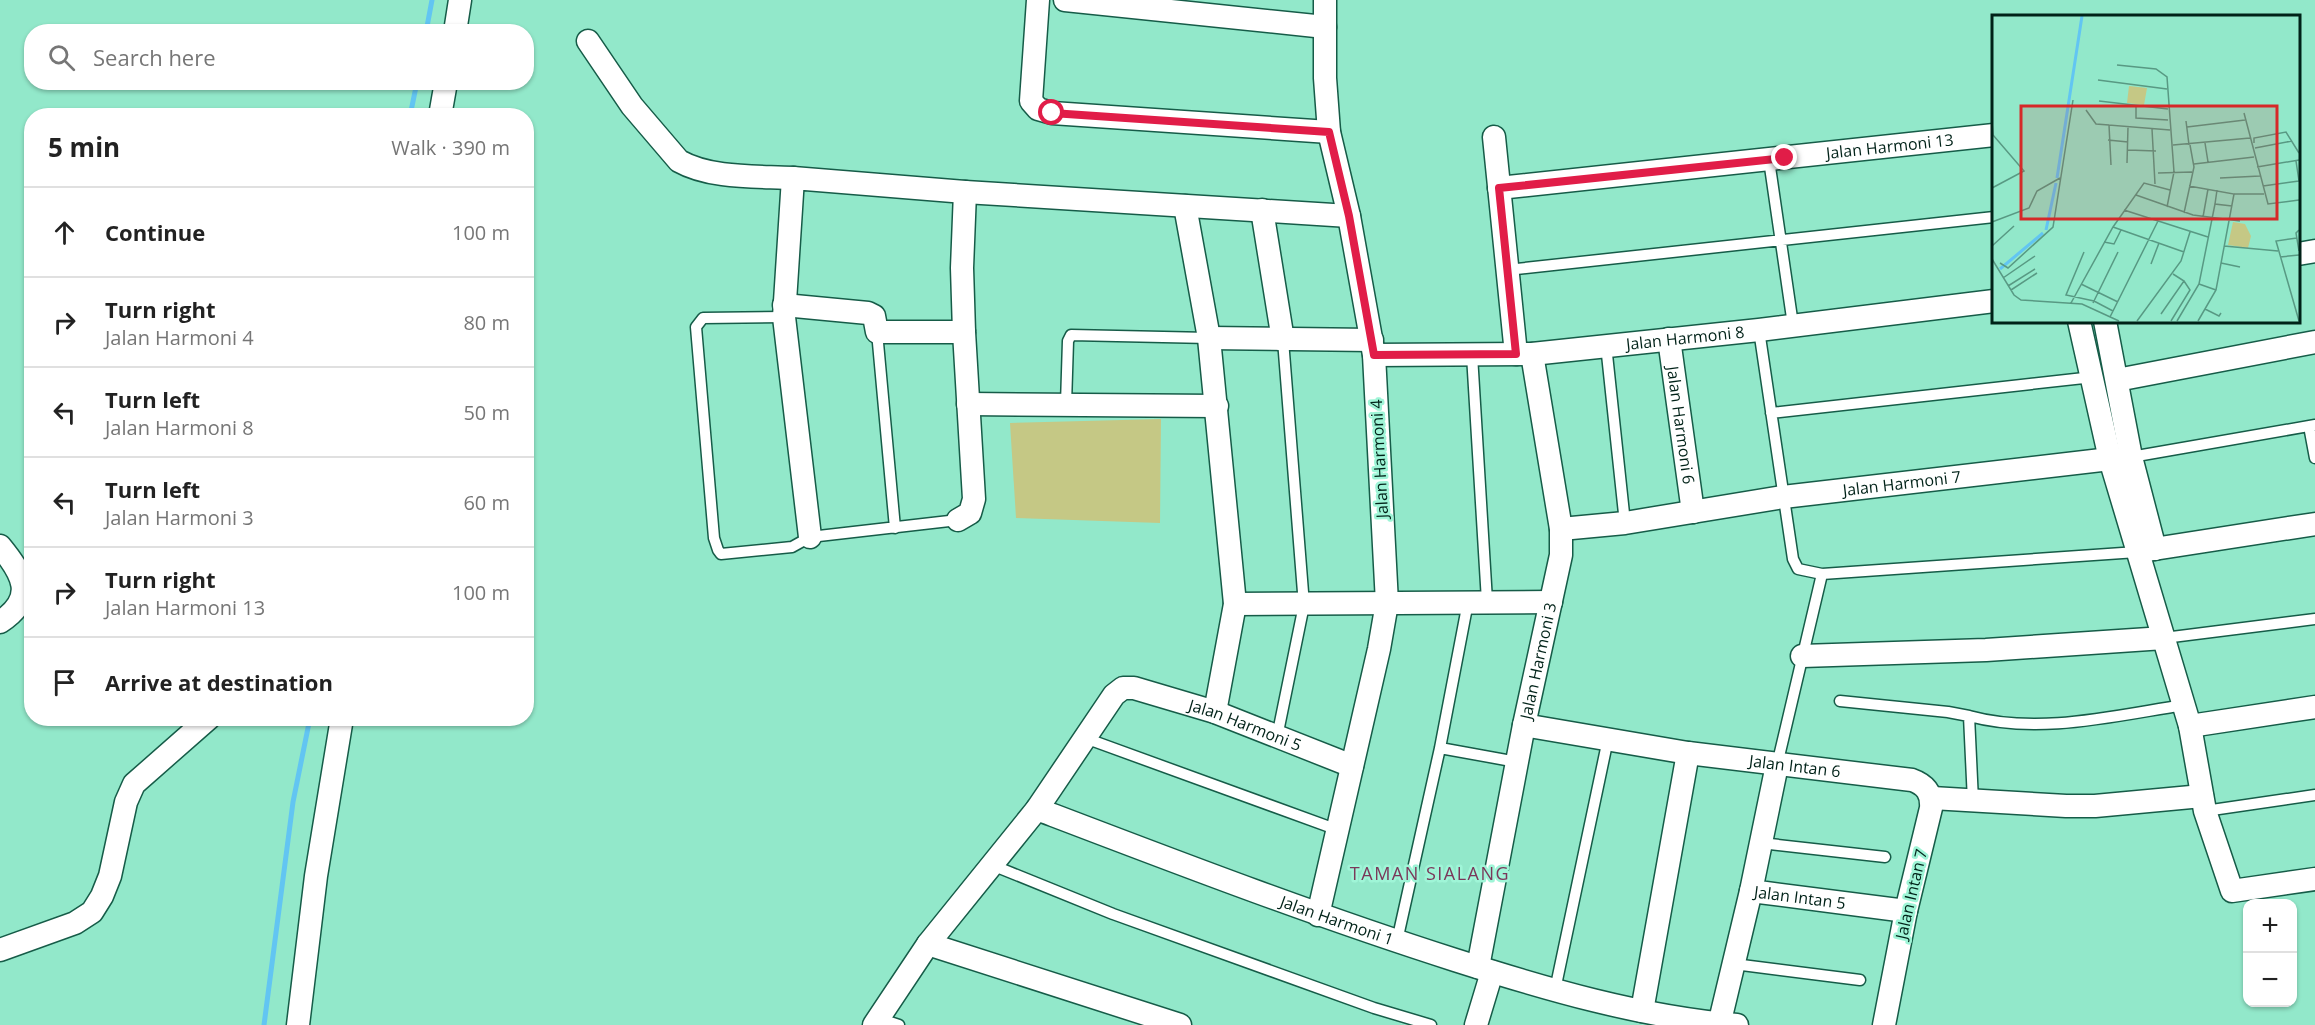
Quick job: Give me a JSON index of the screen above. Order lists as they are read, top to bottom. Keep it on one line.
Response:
{"streets":{"street":["Jalan Harmoni 13","Jalan Harmoni 8","Jalan Harmoni 6","Jalan Harmoni 4","Jalan Harmoni 7","Jalan Harmoni 3","Jalan Harmoni 5","Jalan Intan 6","Jalan Intan 7","Jalan Intan 5","Jalan Harmoni 1"]},"crossings":[["Jalan Harmoni 13","Jalan Harmoni 3"],["Jalan Harmoni 8","Jalan Harmoni 6"],["Jalan Harmoni 8","Jalan Harmoni 4"],["Jalan Harmoni 8","Jalan Harmoni 3"],["Jalan Harmoni 6","Jalan Harmoni 7"],["Jalan Harmoni 4","Jalan Harmoni 5"],["Jalan Harmoni 4","Jalan Harmoni 1"],["Jalan Harmoni 7","Jalan Harmoni 3"],["Jalan Harmoni 3","Jalan Intan 6"],["Jalan Harmoni 3","Jalan Harmoni 1"],["Jalan Intan 6","Jalan Intan 7"],["Jalan Intan 6","Jalan Intan 5"],["Jalan Intan 7","Jalan Intan 5"]],"districts":["TAMAN SIALANG"],"page":{"search":"Search here","heading":["5 min","Walk · 390 m"],"list":[["Continue","100 m"],["Turn right","Jalan Harmoni 4","80 m"],["Turn left","Jalan Harmoni 8","50 m"],["Turn left","Jalan Harmoni 3","60 m"],["Turn right","Jalan Harmoni 13","100 m"],"Arrive at destination"],"map_buttons":["+","−"]}}
